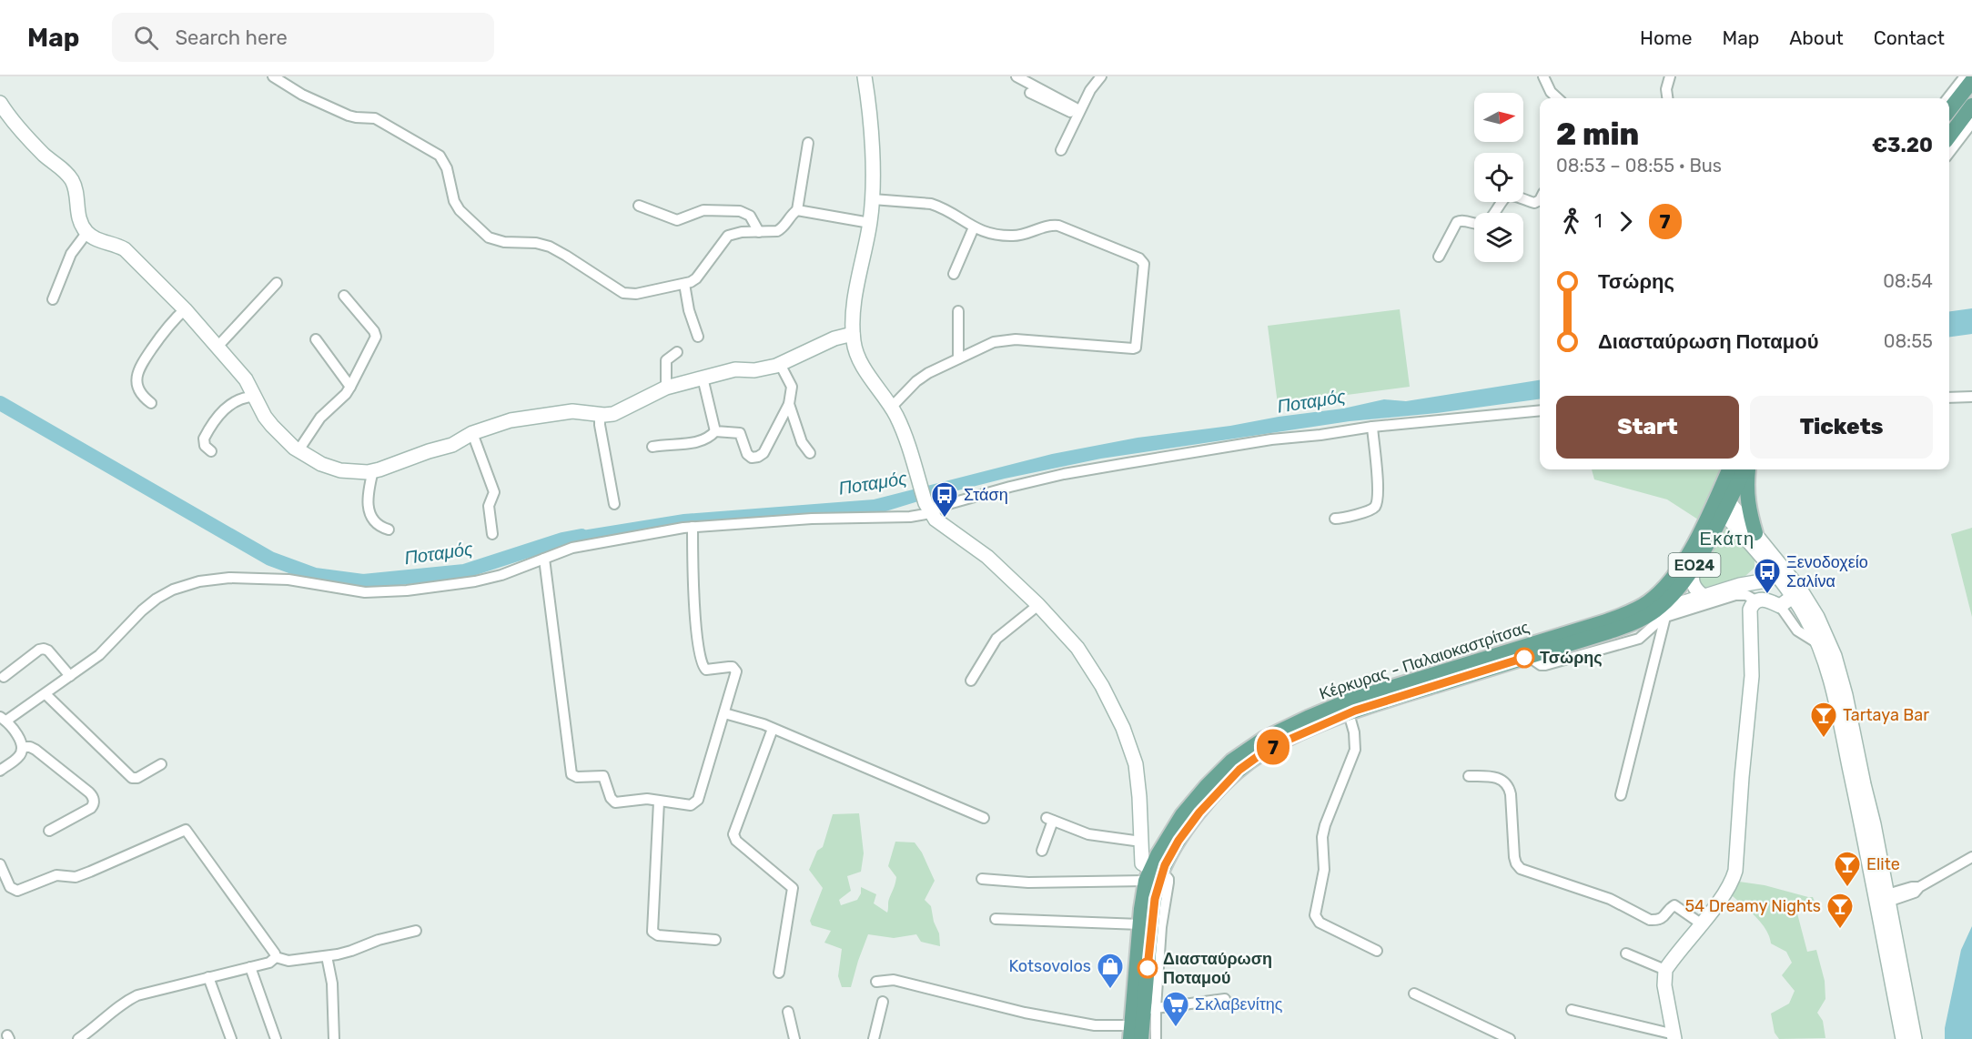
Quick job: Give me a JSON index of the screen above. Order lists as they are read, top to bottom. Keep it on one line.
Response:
{"streets":{"main road":["ΕΟ24","Κέρκυρας - Παλαιοκαστρίτσας"]},"districts":["Εκάτη"],"water":["Ποταμός"],"places":{"bus stop":["Στάση","Ξενοδοχείο Σαλίνα"],"other":["Τσώρης","Διασταύρωση Ποταμού"],"bar":["Tartaya Bar","Elite","54 Dreamy Nights"],"shop":["Kotsovolos"],"supermarket":["Σκλαβενίτης"]},"lines":["bus line 7"],"north":"right","page":{"header":"Map","search":"Search here","nav":["Home","Map","About","Contact"],"on_map":"7","heading":["2 min","08:53 – 08:55 · Bus","€3.20"],"legs":["1","7"],"list":[{"name":"Τσώρης","value":"08:54"},{"name":"Διασταύρωση Ποταμού","value":"08:55"}],"buttons":["Start","Tickets"]}}
